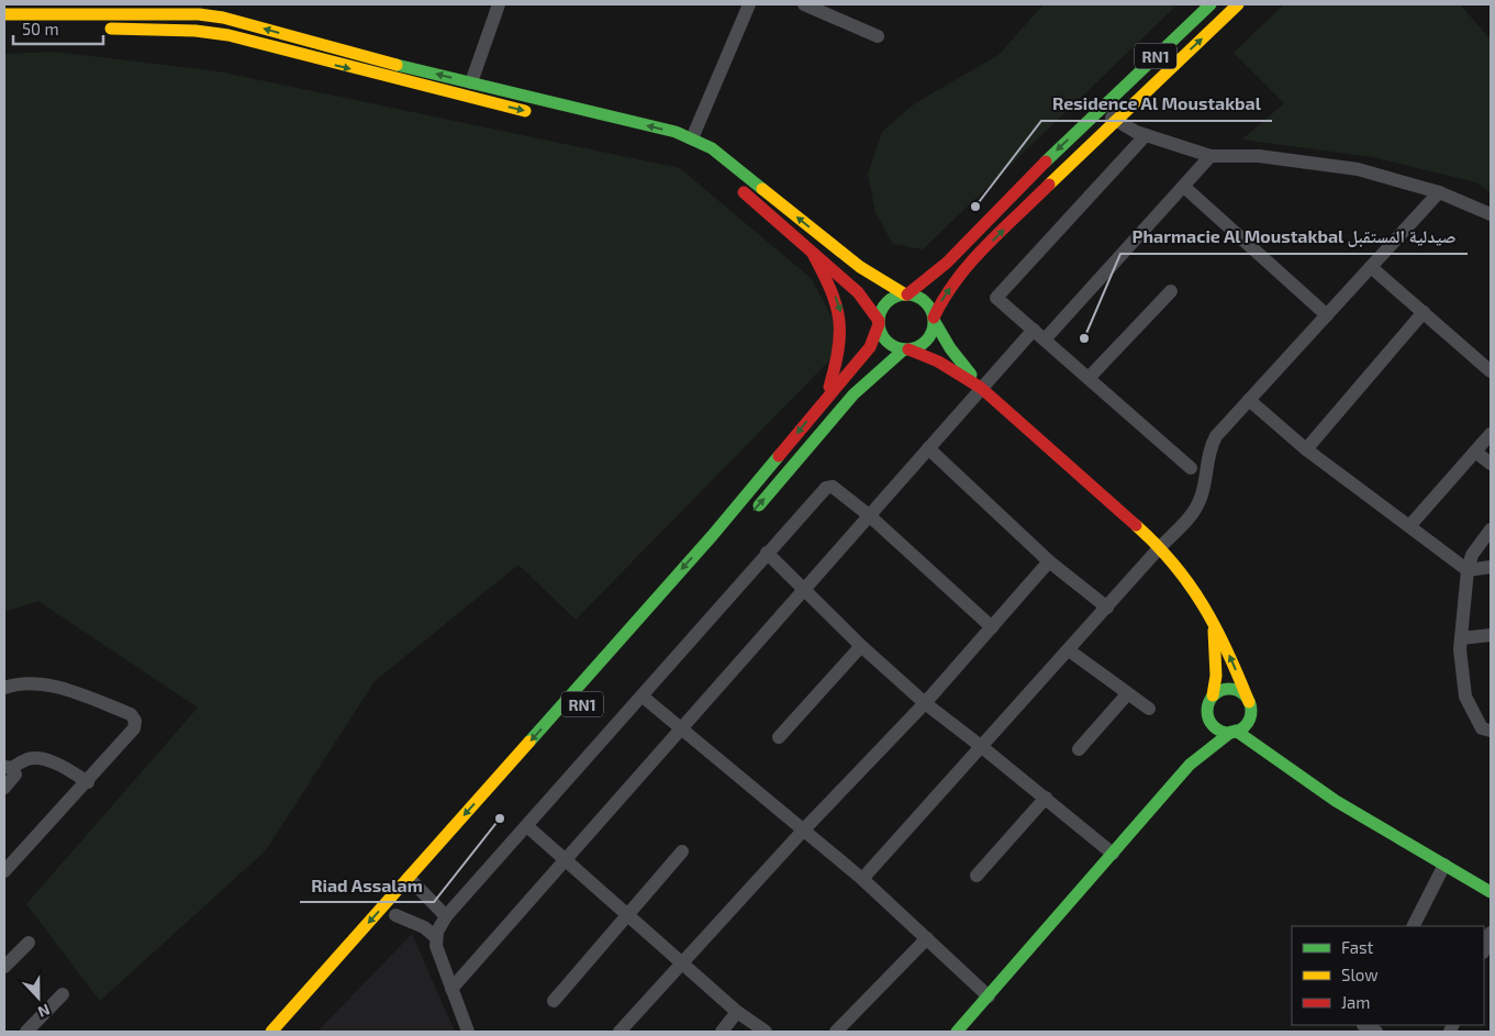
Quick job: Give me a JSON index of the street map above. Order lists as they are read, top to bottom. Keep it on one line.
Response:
{"streets":{"main road":["RN1"]},"places":["Residence Al Moustakbal","Pharmacie Al Moustakbal صيدلية المستقبل","Riad Assalam"],"legend":["Fast","Slow","Jam"],"scale_bar":"50 m","north":"bottom"}
